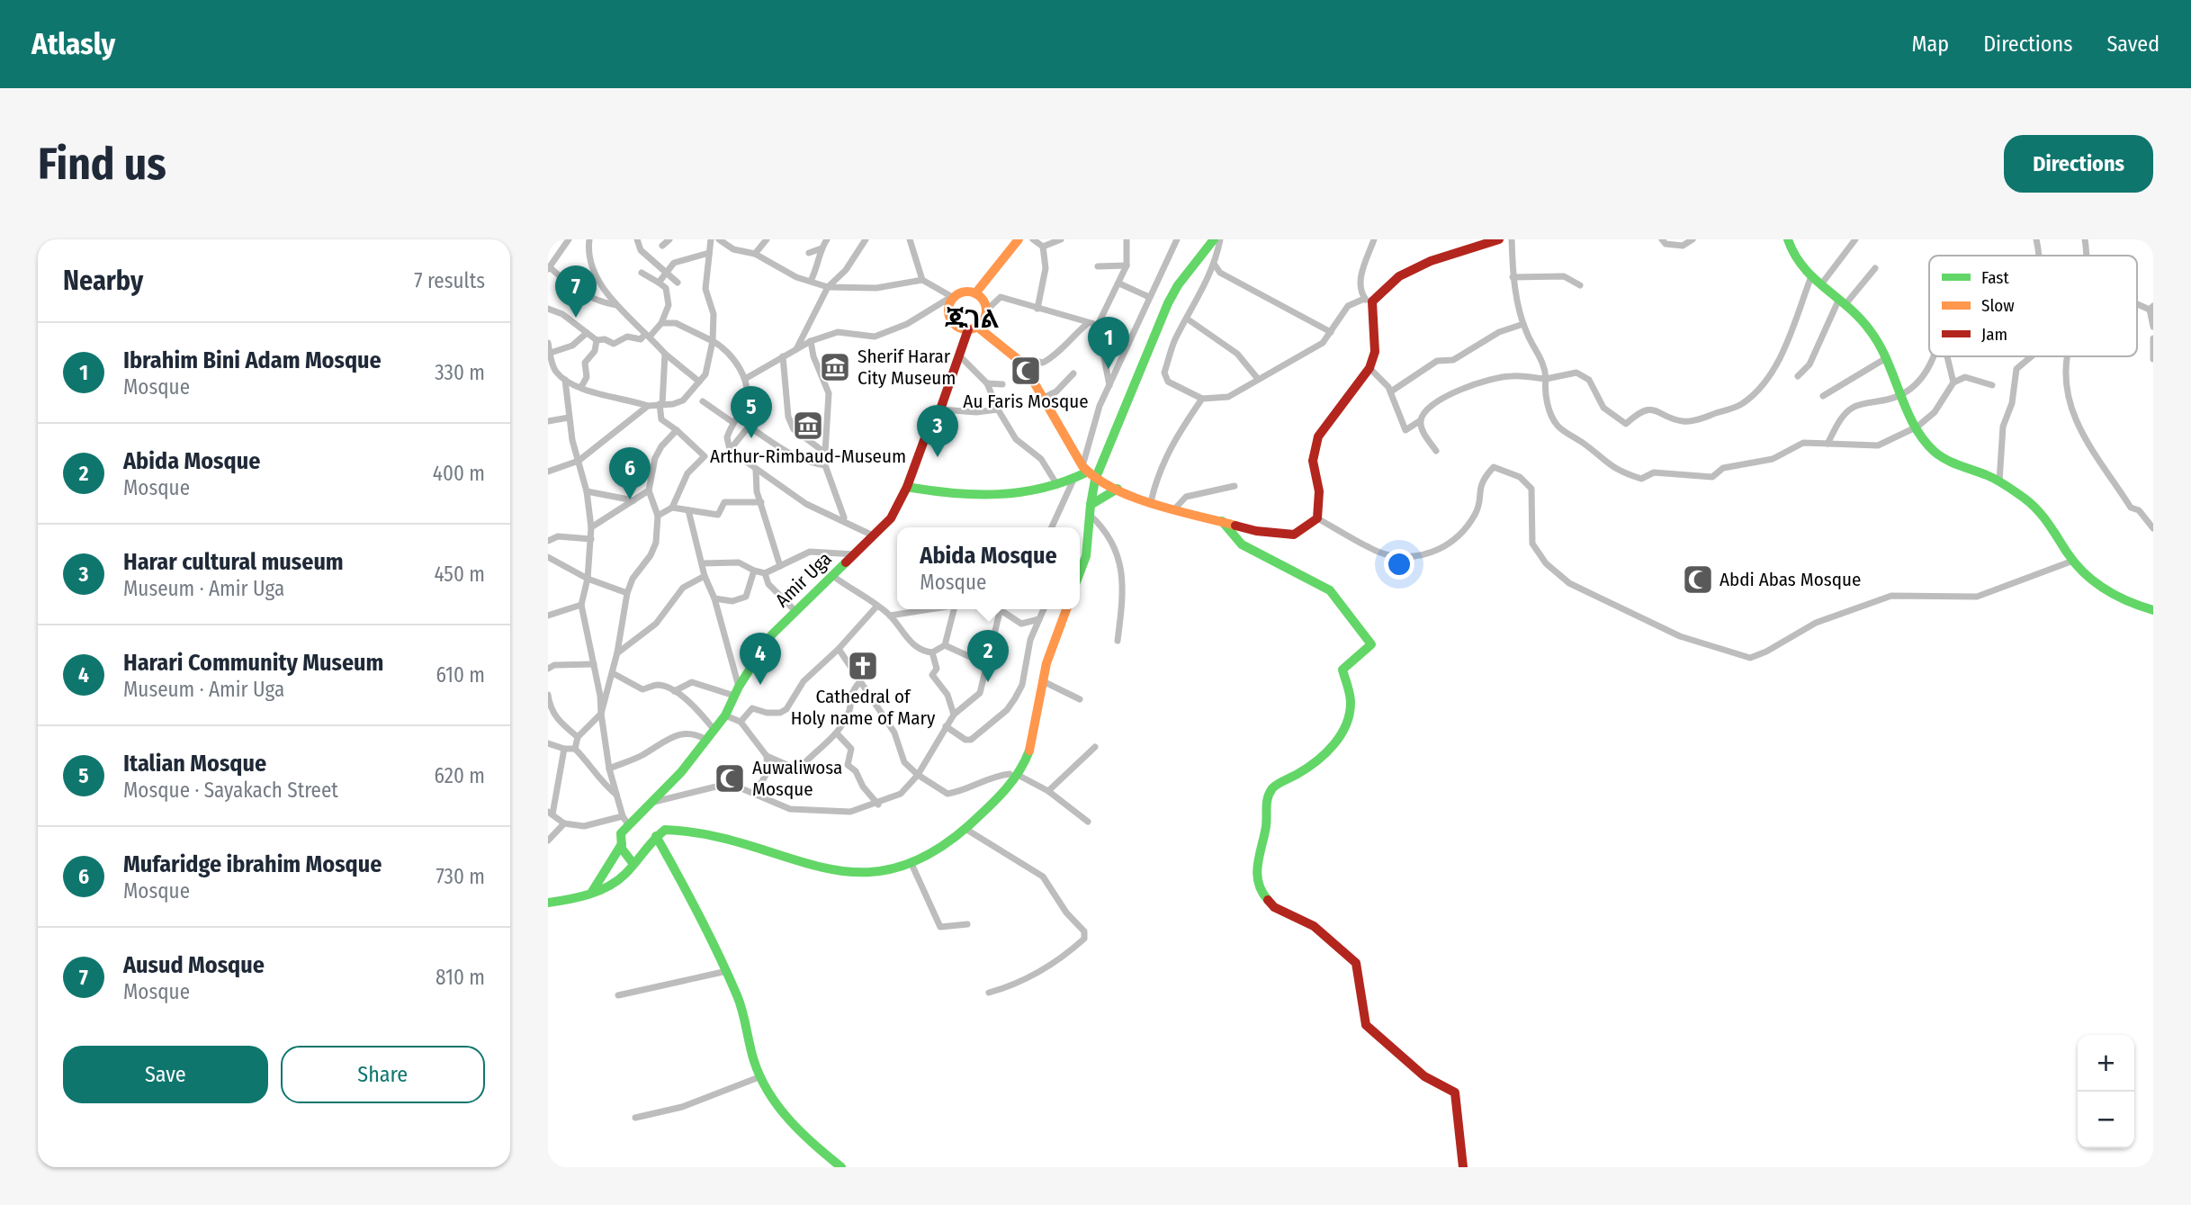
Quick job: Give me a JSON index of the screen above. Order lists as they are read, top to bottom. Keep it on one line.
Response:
{"streets":{"street":["Amir Uga"]},"districts":["ጁገል"],"places":{"museum":["Sherif Harar City Museum","Arthur-Rimbaud-Museum"],"mosque":["Au Faris Mosque","Abdi Abas Mosque","Auwaliwosa Mosque"],"church":["Cathedral of Holy name of Mary"]},"legend":["Fast","Slow","Jam"],"page":{"header":"Atlasly","nav":["Map","Directions","Saved"],"buttons":["Directions",["Save","Share"]],"title":"Find us","heading":["Nearby","7 results"],"pins":["7","1","5","3","6","2","4"],"list":[{"mark":"1","name":"Ibrahim Bini Adam Mosque","note":"Mosque","value":"330 m"},{"mark":"2","name":"Abida Mosque","note":"Mosque","value":"400 m"},{"mark":"3","name":"Harar cultural museum","note":"Museum · Amir Uga","value":"450 m"},{"mark":"4","name":"Harari Community Museum","note":"Museum · Amir Uga","value":"610 m"},{"mark":"5","name":"Italian Mosque","note":"Mosque · Sayakach Street","value":"620 m"},{"mark":"6","name":"Mufaridge ibrahim Mosque","note":"Mosque","value":"730 m"},{"mark":"7","name":"Ausud Mosque","note":"Mosque","value":"810 m"}],"popup":["Abida Mosque","Mosque"],"map_buttons":["+","−"]}}
